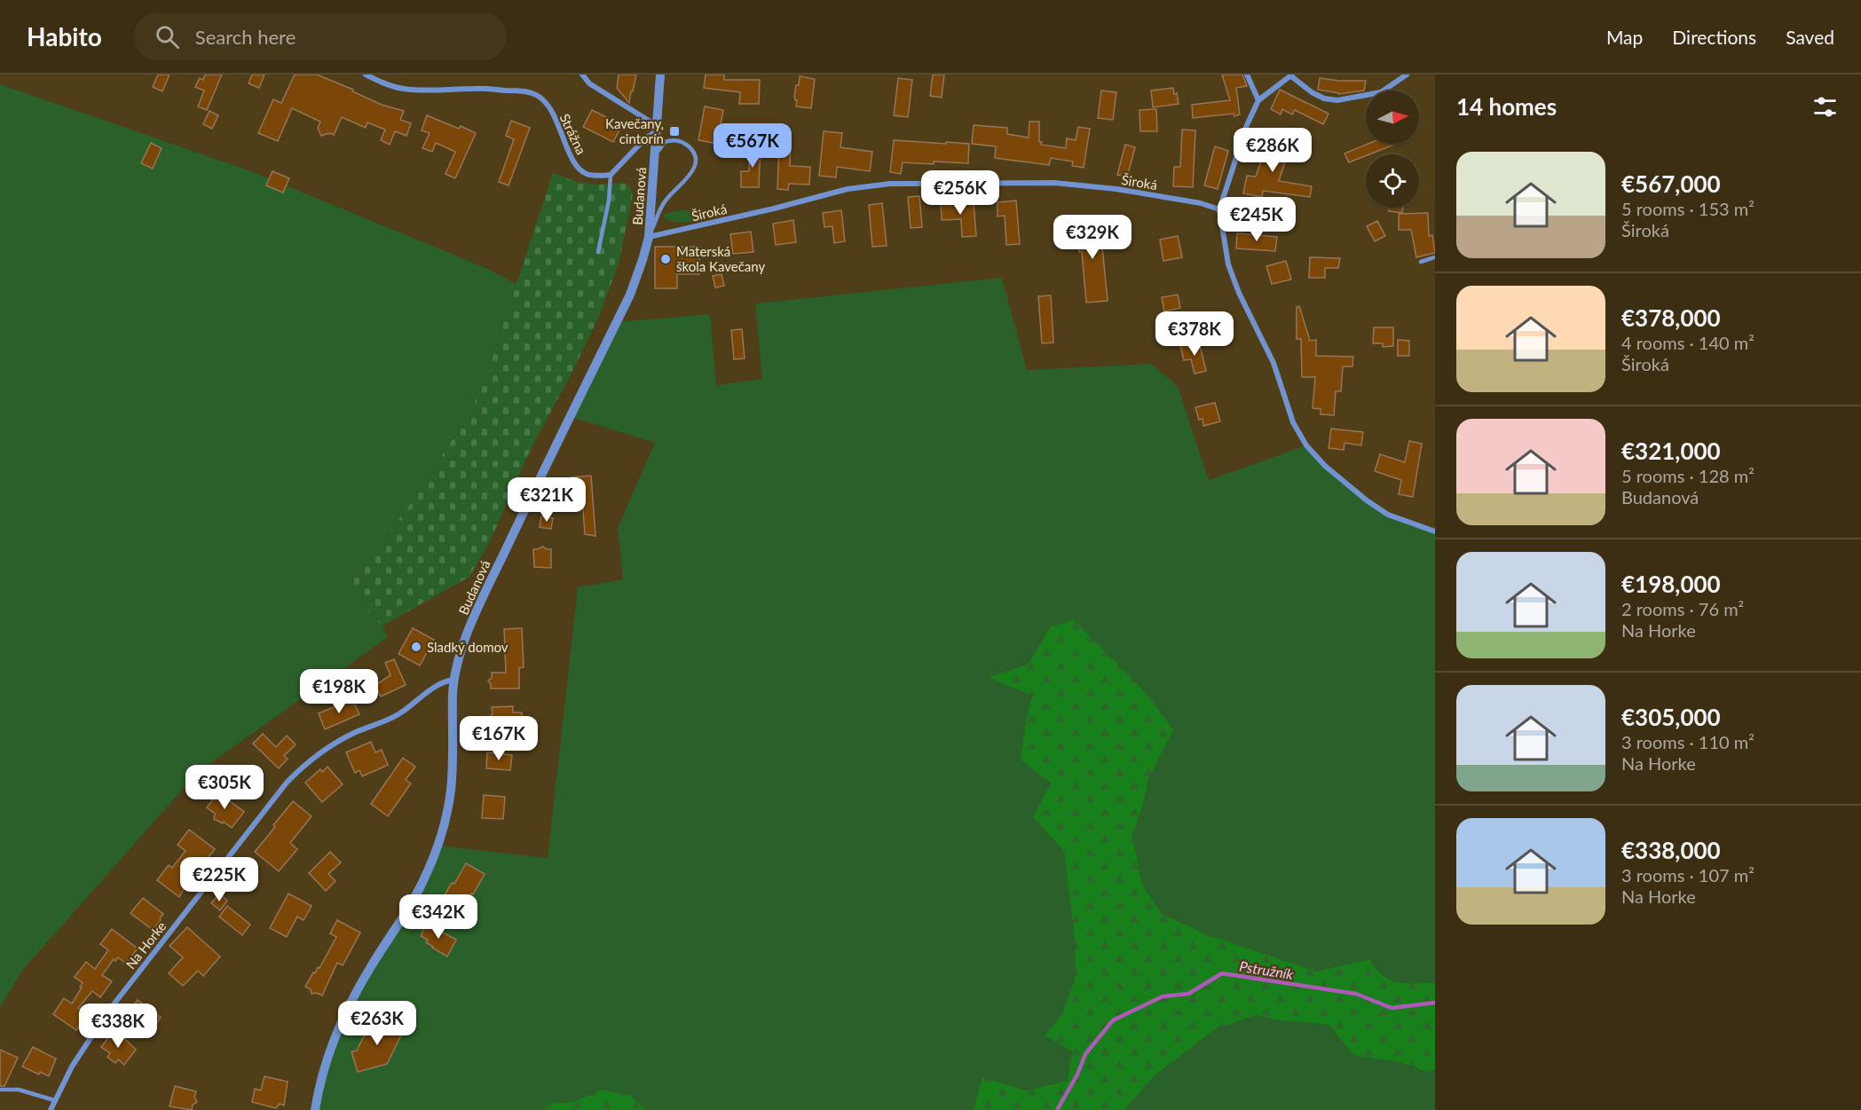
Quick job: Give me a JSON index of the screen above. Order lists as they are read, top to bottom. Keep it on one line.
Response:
{"streets":{"street":["Strážna","Široká","Budanová","Na Horke"]},"crossings":[["Široká","Budanová"],["Budanová","Na Horke"]],"water":["Pstružník"],"places":{"transit":["Kavečany, cintorín"],"other":["Materská škola Kavečany","Sladký domov"]},"north":"right","page":{"header":"Habito","search":"Search here","nav":["Map","Directions","Saved"],"heading":"14 homes","price":["€567K","€286K","€256K","€245K","€329K","€378K","€321K","€198K","€167K","€305K","€225K","€342K","€263K","€338K"],"list":[{"name":"€567,000","note":"5 rooms · 153 m² · Široká"},{"name":"€378,000","note":"4 rooms · 140 m² · Široká"},{"name":"€321,000","note":"5 rooms · 128 m² · Budanová"},{"name":"€198,000","note":"2 rooms · 76 m² · Na Horke"},{"name":"€305,000","note":"3 rooms · 110 m² · Na Horke"},{"name":"€338,000","note":"3 rooms · 107 m² · Na Horke"}]}}
